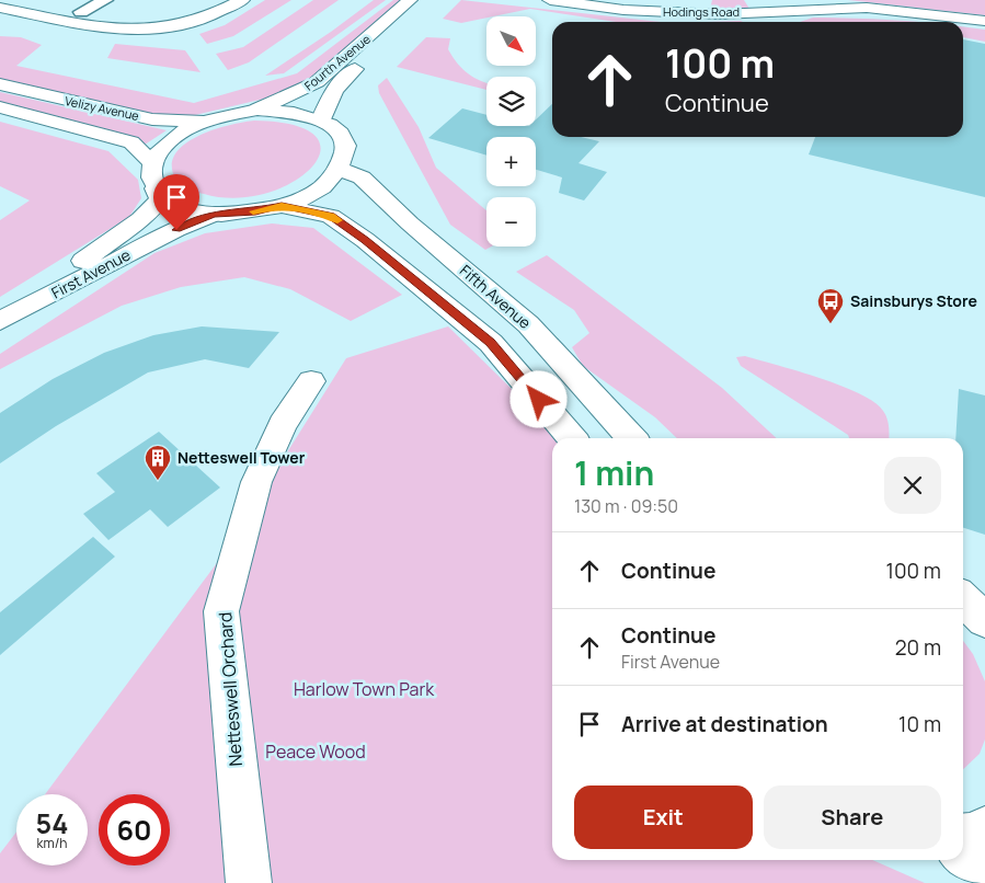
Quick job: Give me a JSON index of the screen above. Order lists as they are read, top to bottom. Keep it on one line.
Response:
{"streets":{"street":["Hodings Road","Fourth Avenue","Velizy Avenue","First Avenue","Fifth Avenue","Netteswell Orchard"]},"parks":["Harlow Town Park","Peace Wood"],"places":{"bus stop":["Sainsburys Store"],"building":["Netteswell Tower"]},"north":"bottom right","page":{"map_buttons":["+","−"],"turn":["100 m","Continue"],"heading":["1 min","130 m · 09:50"],"list":[{"name":"Continue","value":"100 m"},{"name":"Continue","note":"First Avenue","value":"20 m"},{"name":"Arrive at destination","value":"10 m"}],"buttons":["Exit","Share"],"speed":"54 km/h","limit":"60"}}
